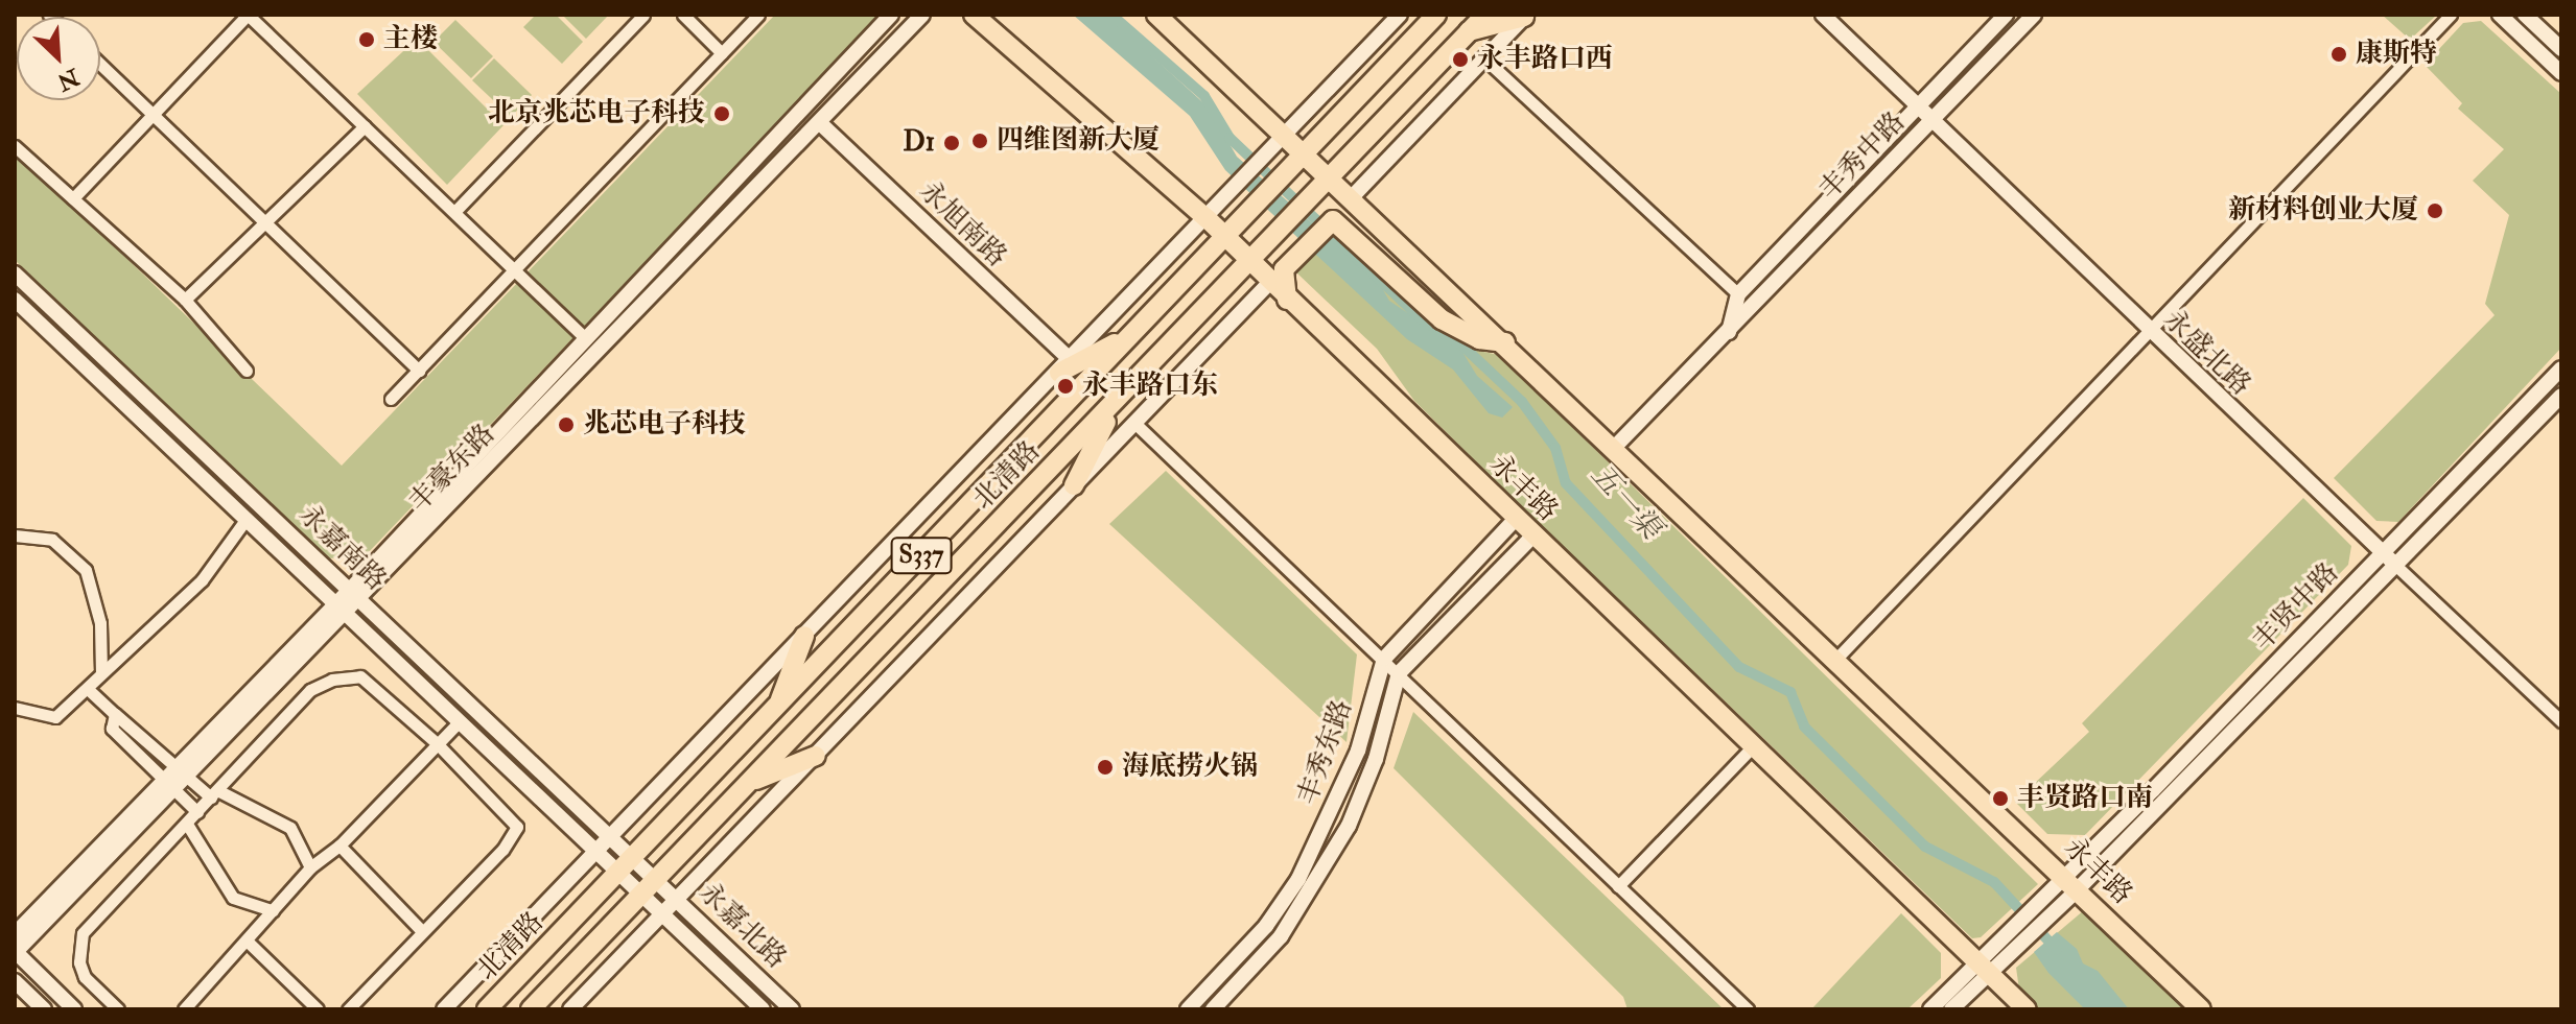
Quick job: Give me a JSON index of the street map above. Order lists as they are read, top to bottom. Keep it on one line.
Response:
{"streets":{"main road":["北清路","永丰路","S337"],"street":["丰秀中路","永旭南路","永盛北路","丰豪东路","永嘉南路","丰贤中路","丰秀东路","永嘉北路"]},"crossings":[["丰秀中路","永盛北路"],["丰秀中路","永丰路"],["永旭南路","丰豪东路"],["永旭南路","北清路"],["永盛北路","丰贤中路"],["丰豪东路","永嘉南路"],["北清路","永丰路"],["北清路","永嘉南路"],["北清路","永嘉北路"],["永丰路","丰贤中路"],["永丰路","丰秀东路"],["永嘉南路","永嘉北路"]],"water":["五一渠"],"places":["主楼","康斯特","永丰路口西","北京兆芯电子科技","四维图新大厦","D1","新材料创业大厦","永丰路口东","兆芯电子科技","海底捞火锅","丰贤路口南"],"north":"bottom right"}
